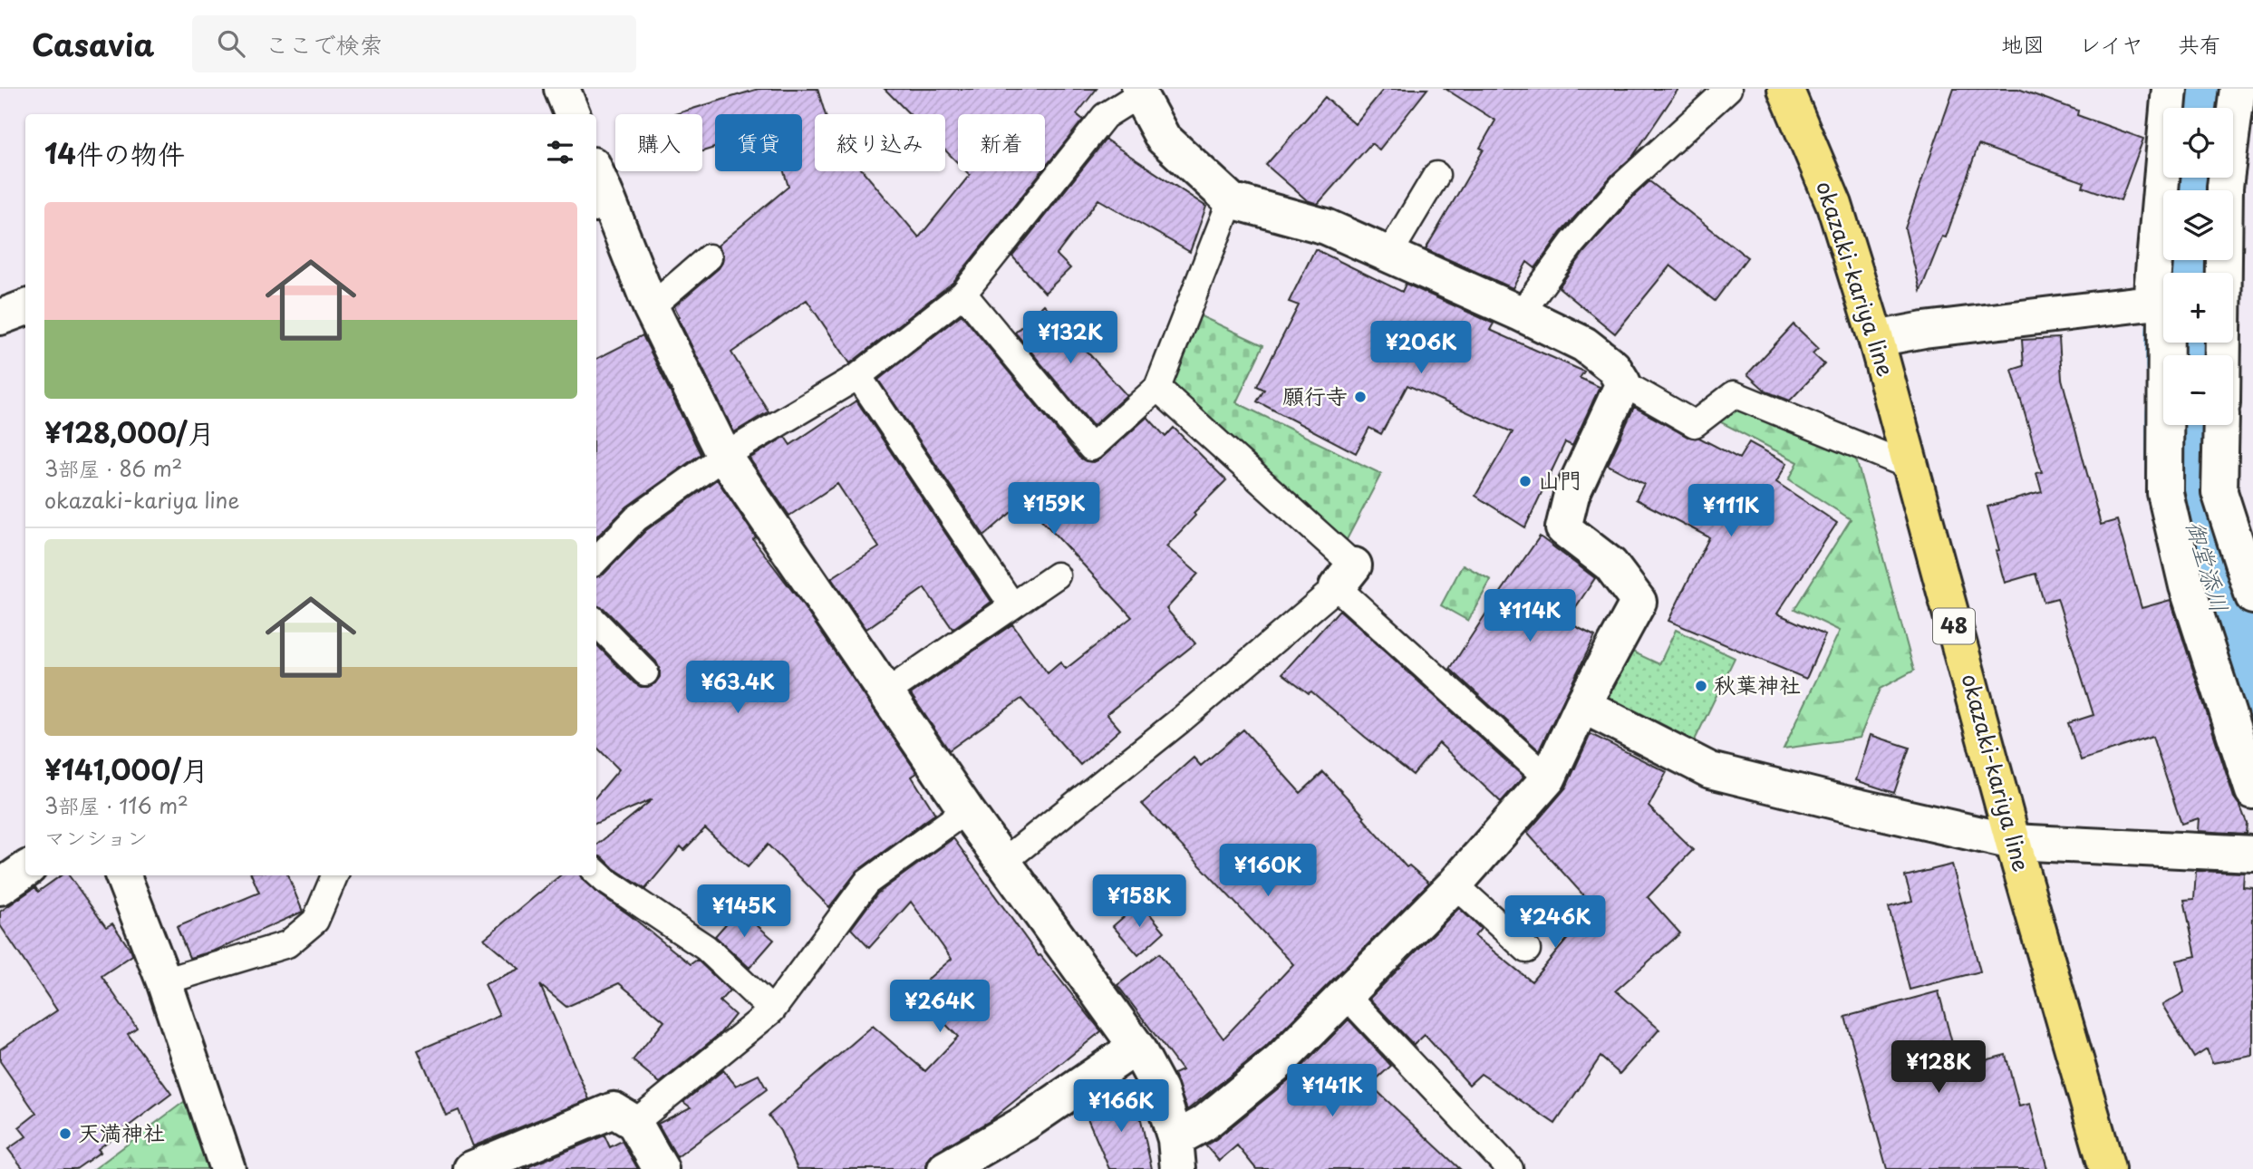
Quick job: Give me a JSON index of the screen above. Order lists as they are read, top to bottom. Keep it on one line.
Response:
{"streets":{"main road":["okazaki-kariya line","48"]},"water":["御堂添川"],"places":["願行寺","山門","秋葉神社","天満神社"],"page":{"header":"Casavia","search":"ここで検索","nav":["地図","レイヤ","共有"],"map_buttons":["+","−"],"chip":["購入","賃貸","絞り込み","新着"],"heading":"14件の物件","list":[{"name":"¥128,000/月","note":"3部屋 · 86 m² · okazaki-kariya line"},{"name":"¥141,000/月","note":"3部屋 · 116 m² · マンション"}],"price":["¥132K","¥206K","¥159K","¥111K","¥114K","¥63.4K","¥160K","¥158K","¥145K","¥246K","¥264K","¥128K","¥141K","¥166K"]}}
